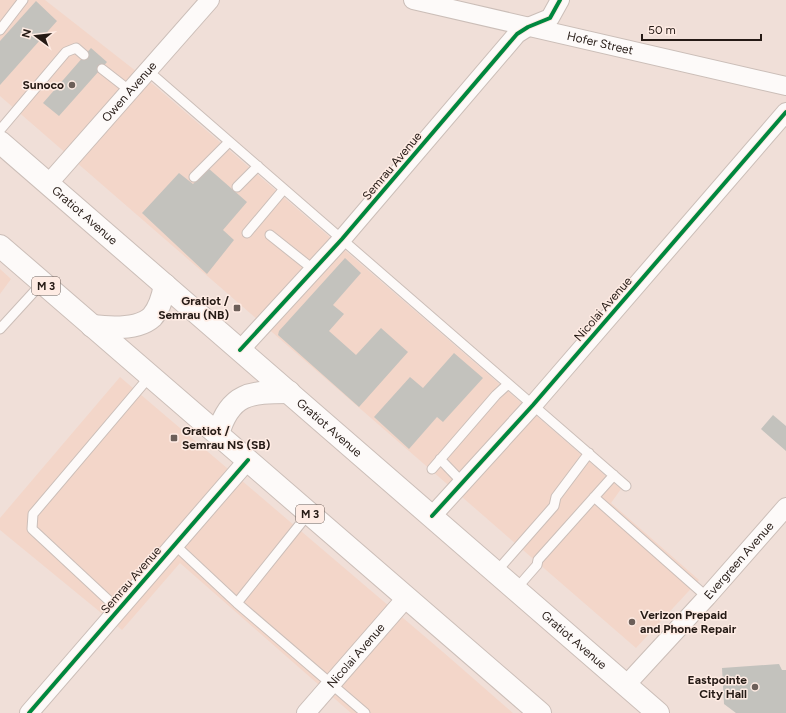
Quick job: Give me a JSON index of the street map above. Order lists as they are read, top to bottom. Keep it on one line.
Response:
{"streets":{"main road":["Gratiot Avenue","M 3"],"street":["Hofer Street","Owen Avenue","Semrau Avenue","Nicolai Avenue","Evergreen Avenue"]},"crossings":[["Hofer Street","Semrau Avenue"],["Owen Avenue","Gratiot Avenue"],["Semrau Avenue","Gratiot Avenue"],["Semrau Avenue","M 3"],["Gratiot Avenue","Nicolai Avenue"],["Gratiot Avenue","Evergreen Avenue"],["M 3","Nicolai Avenue"]],"places":{"other":["Sunoco","Verizon Prepaid and Phone Repair","Eastpointe City Hall"],"transit":["Gratiot / Semrau (NB)","Gratiot / Semrau NS (SB)"]},"scale_bar":"50 m","north":"left"}
